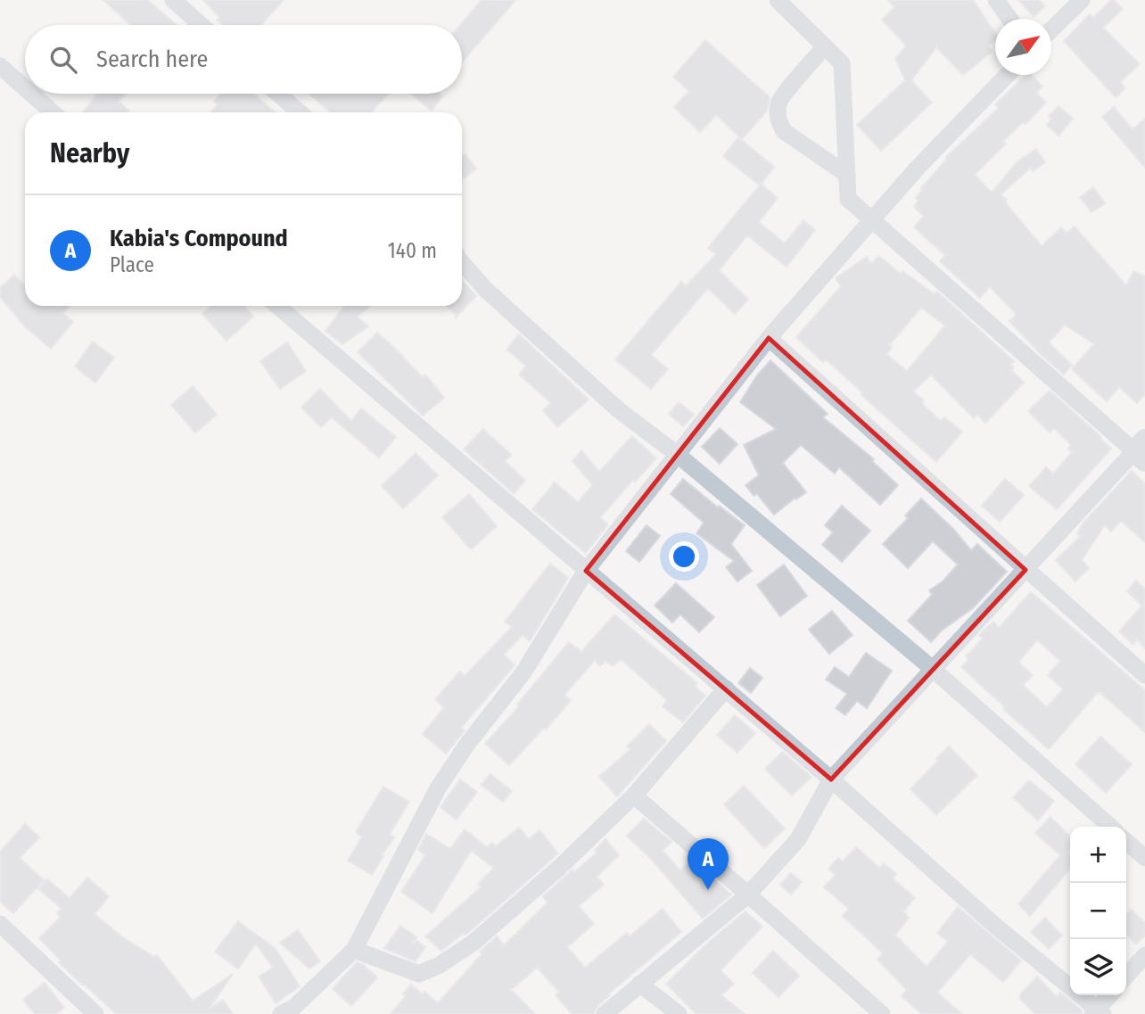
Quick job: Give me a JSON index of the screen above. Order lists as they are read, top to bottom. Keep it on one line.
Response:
{"north":"top right","page":{"search":"Search here","heading":"Nearby","list":[{"mark":"A","name":"Kabia's Compound","note":"Place","value":"140 m"}],"map_buttons":["+","−"],"pins":"A"}}
